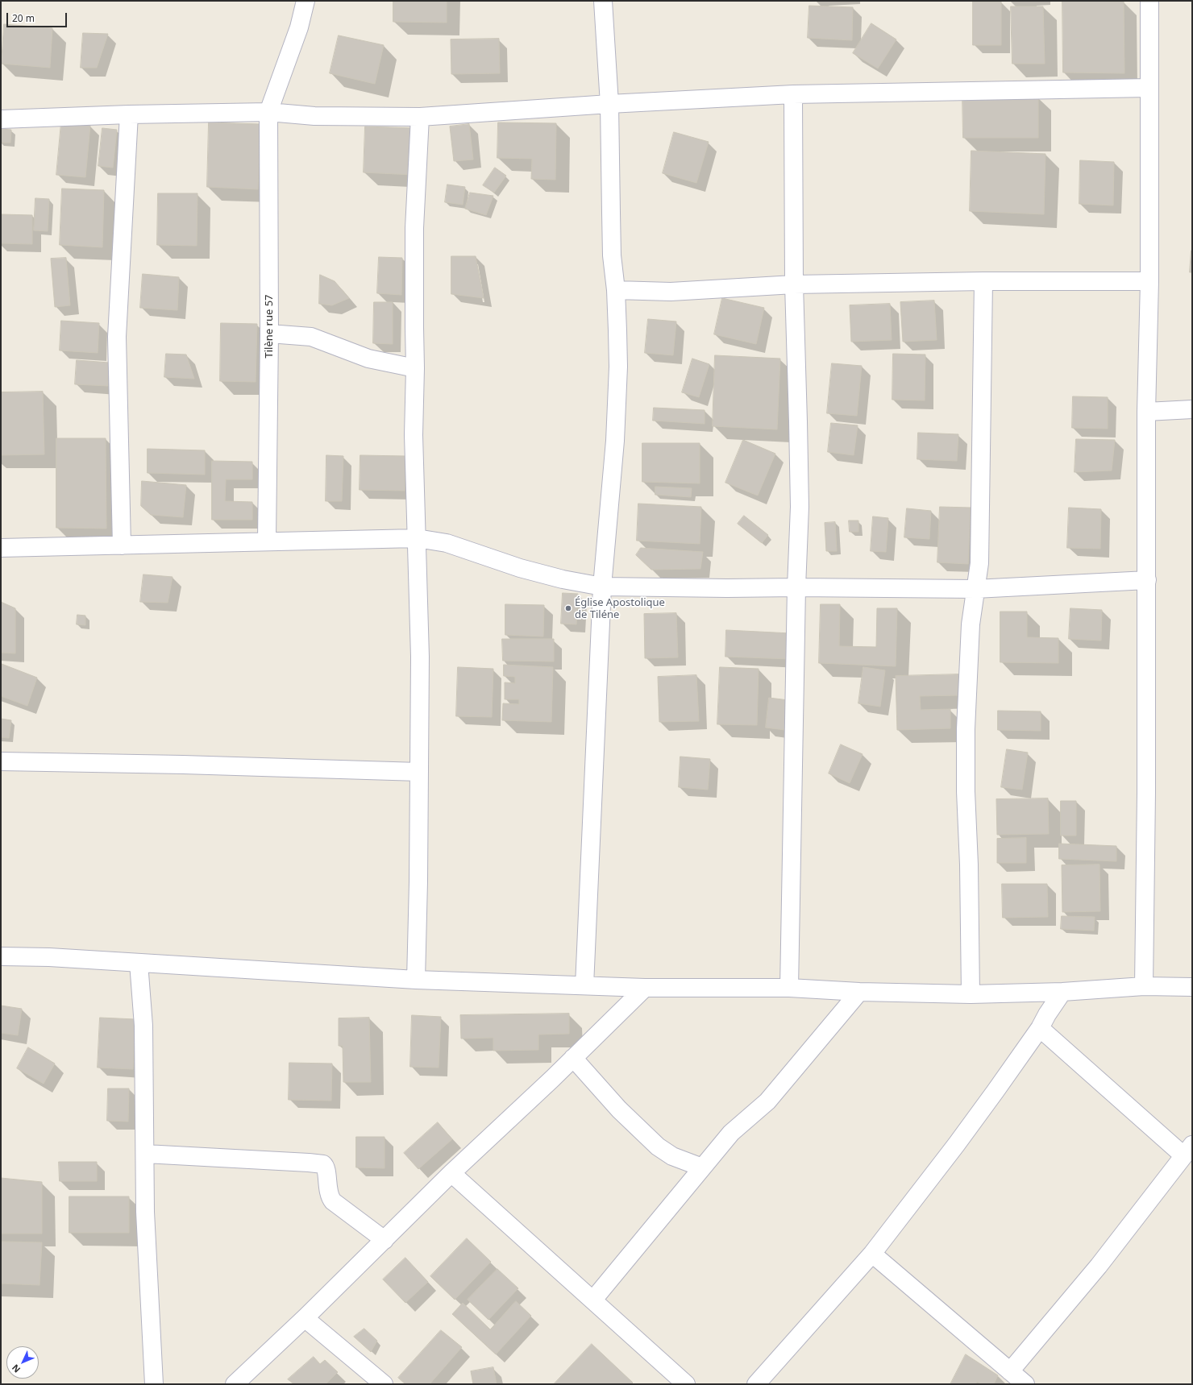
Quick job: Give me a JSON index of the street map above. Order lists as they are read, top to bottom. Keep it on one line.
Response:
{"streets":{"street":["Tilène rue 57"]},"places":["Église Apostolique de Tiléne"],"scale_bar":"20 m","north":"bottom left"}
